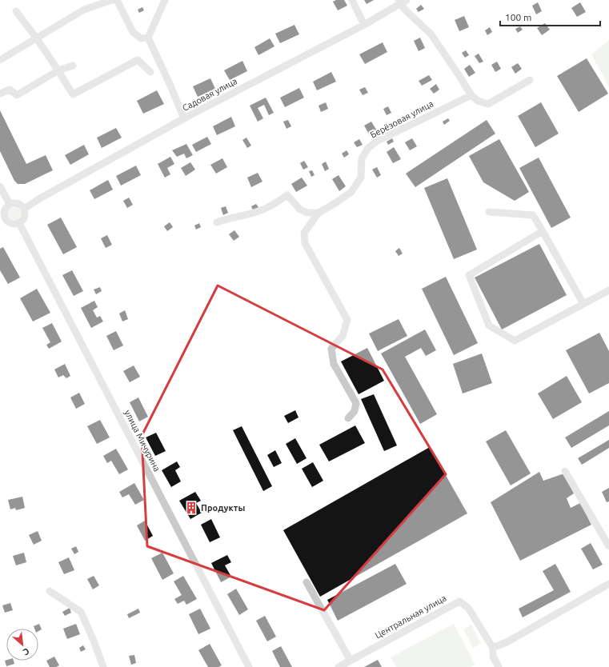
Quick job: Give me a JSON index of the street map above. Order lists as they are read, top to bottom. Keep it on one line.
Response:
{"streets":{"street":["Садовая улица","Берёзовая улица","улица Мичурина","Центральная улица"]},"crossings":[["Садовая улица","улица Мичурина"]],"places":{"building":["Продукты"]},"scale_bar":"100 m","north":"bottom right"}
